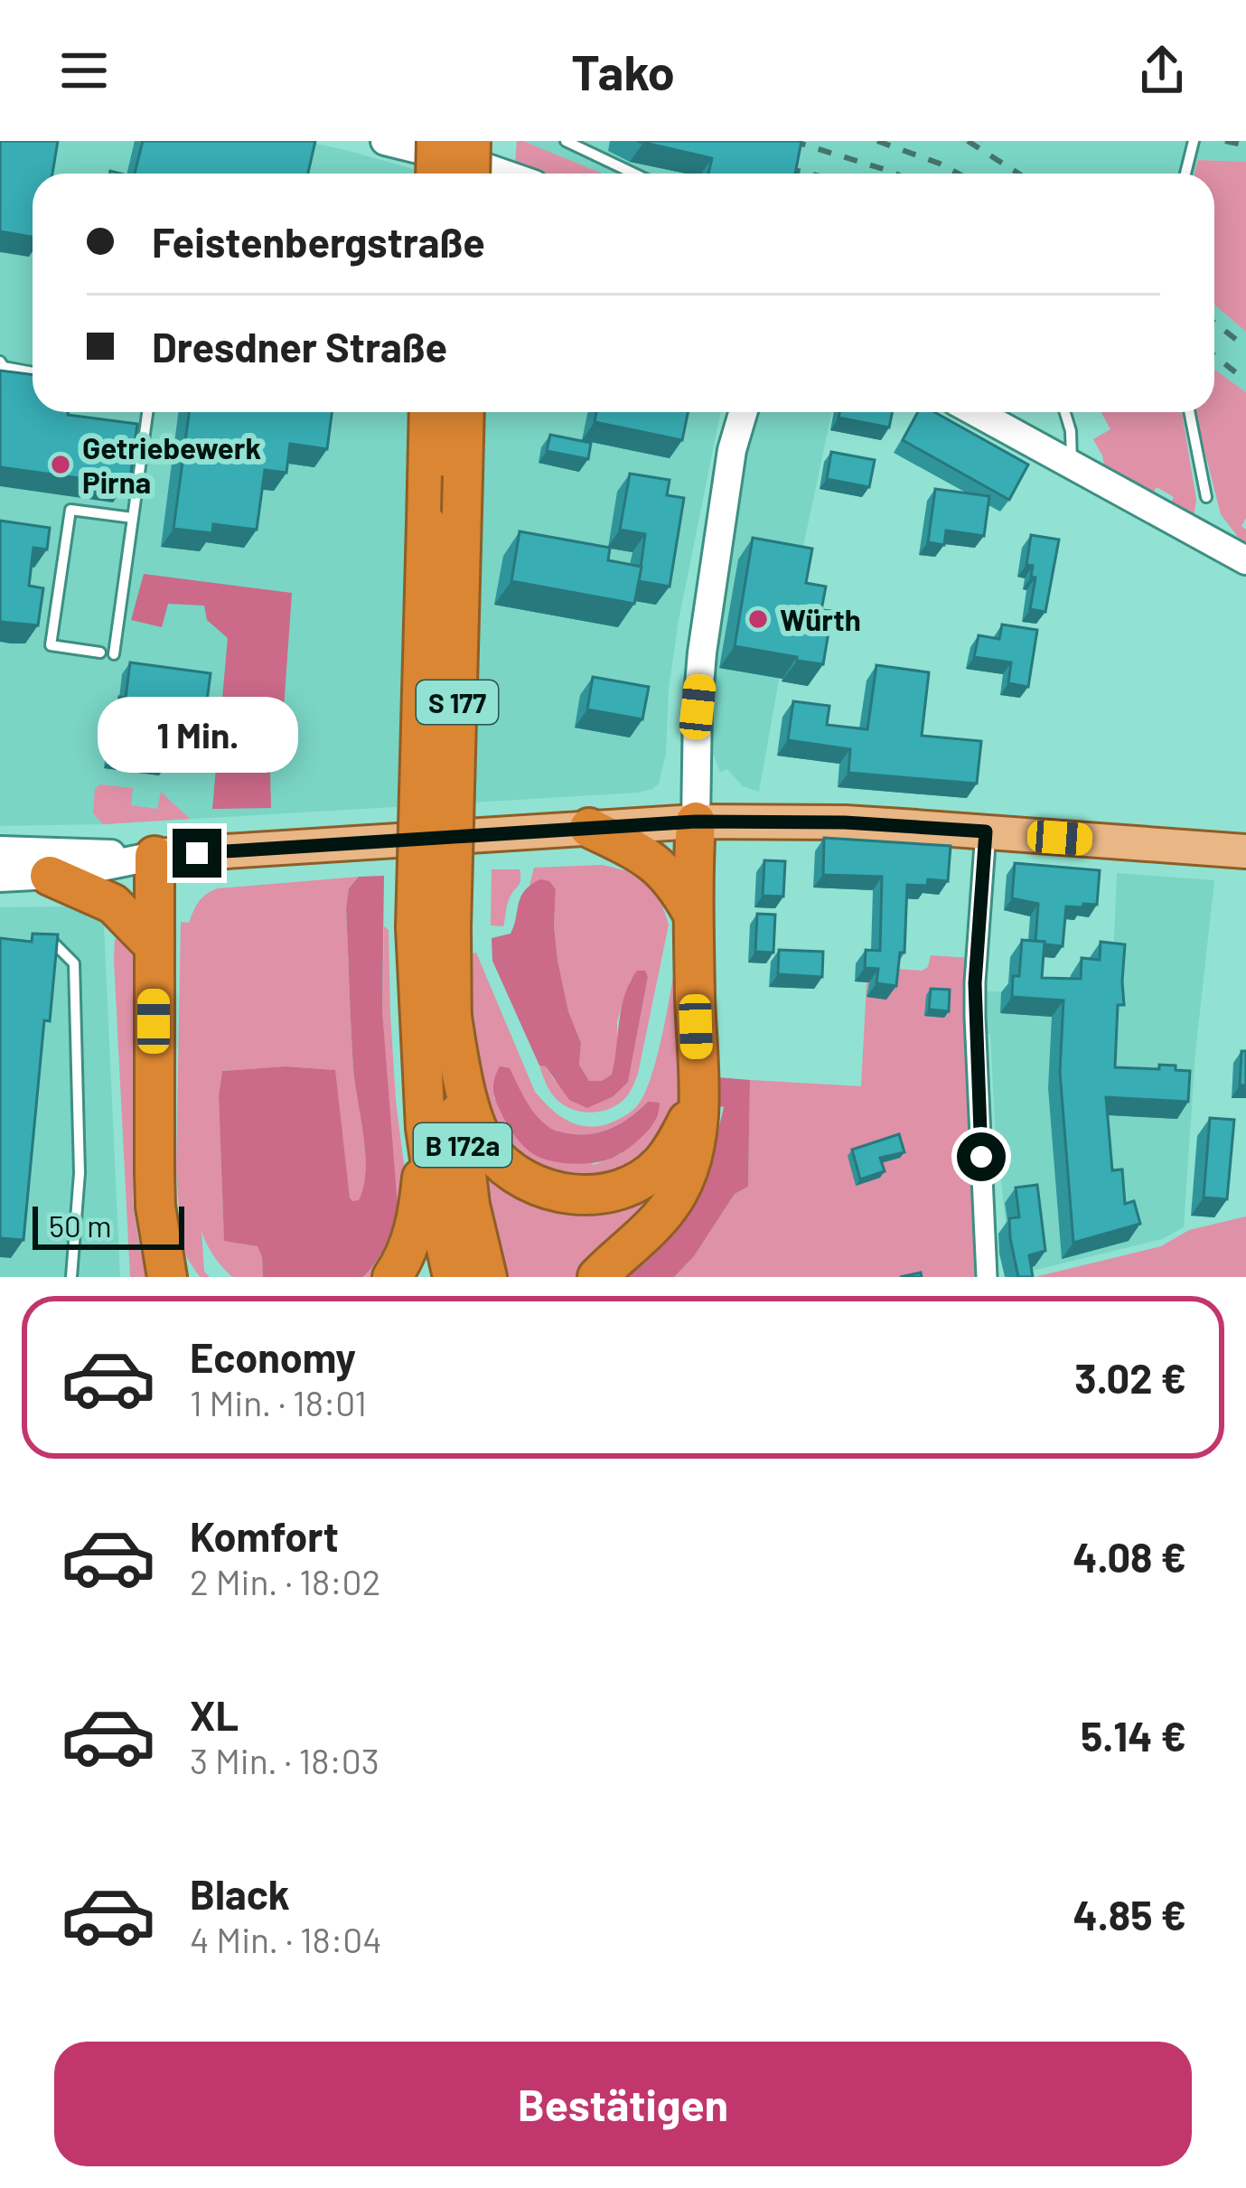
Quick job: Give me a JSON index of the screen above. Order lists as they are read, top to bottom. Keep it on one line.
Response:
{"streets":{"highway":["S 177","B 172a"]},"crossings":[["S 177","B 172a"]],"places":["Getriebewerk Pirna","Würth"],"scale_bar":"50 m","page":{"header":"Tako","banner":["Feistenbergstraße","Dresdner Straße"],"bubble":"1 Min.","scale":"50 m","list":[{"name":"Economy","note":"1 Min. · 18:01","value":"3.02 €"},{"name":"Komfort","note":"2 Min. · 18:02","value":"4.08 €"},{"name":"XL","note":"3 Min. · 18:03","value":"5.14 €"},{"name":"Black","note":"4 Min. · 18:04","value":"4.85 €"}],"buttons":"Bestätigen"}}
